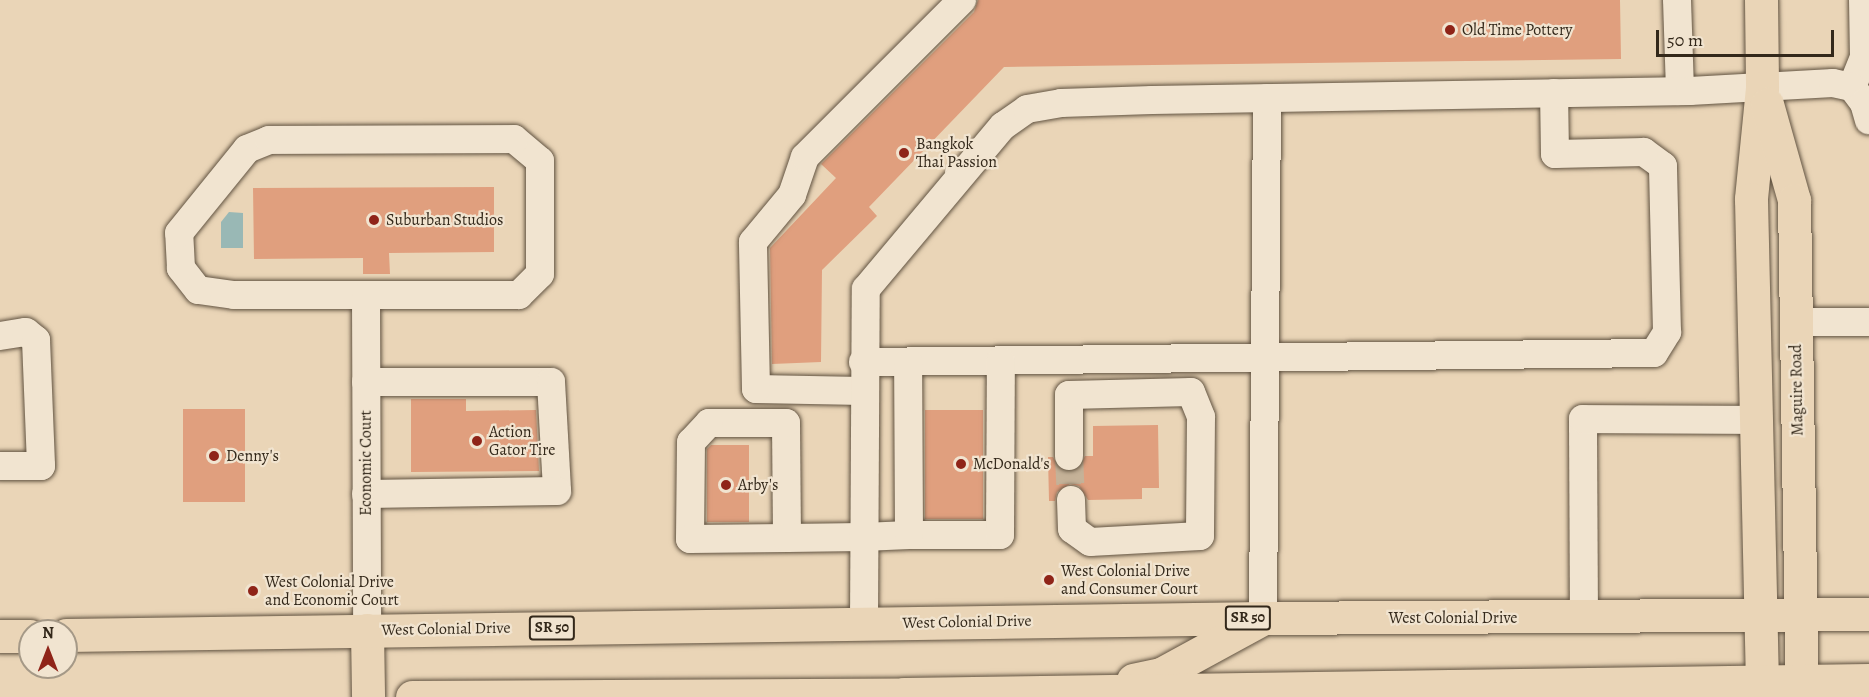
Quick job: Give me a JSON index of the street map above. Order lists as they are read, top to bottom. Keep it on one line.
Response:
{"streets":{"main road":["Maguire Road","SR 50","West Colonial Drive"],"lane":["Economic Court"]},"crossings":[["Maguire Road","West Colonial Drive"],["Economic Court","West Colonial Drive"]],"places":["Old Time Pottery","Bangkok Thai Passion","Suburban Studios","Action Gator Tire","Denny's","McDonald's","Arby's","West Colonial Drive and Consumer Court","West Colonial Drive and Economic Court"],"scale_bar":"50 m","north":"top"}
